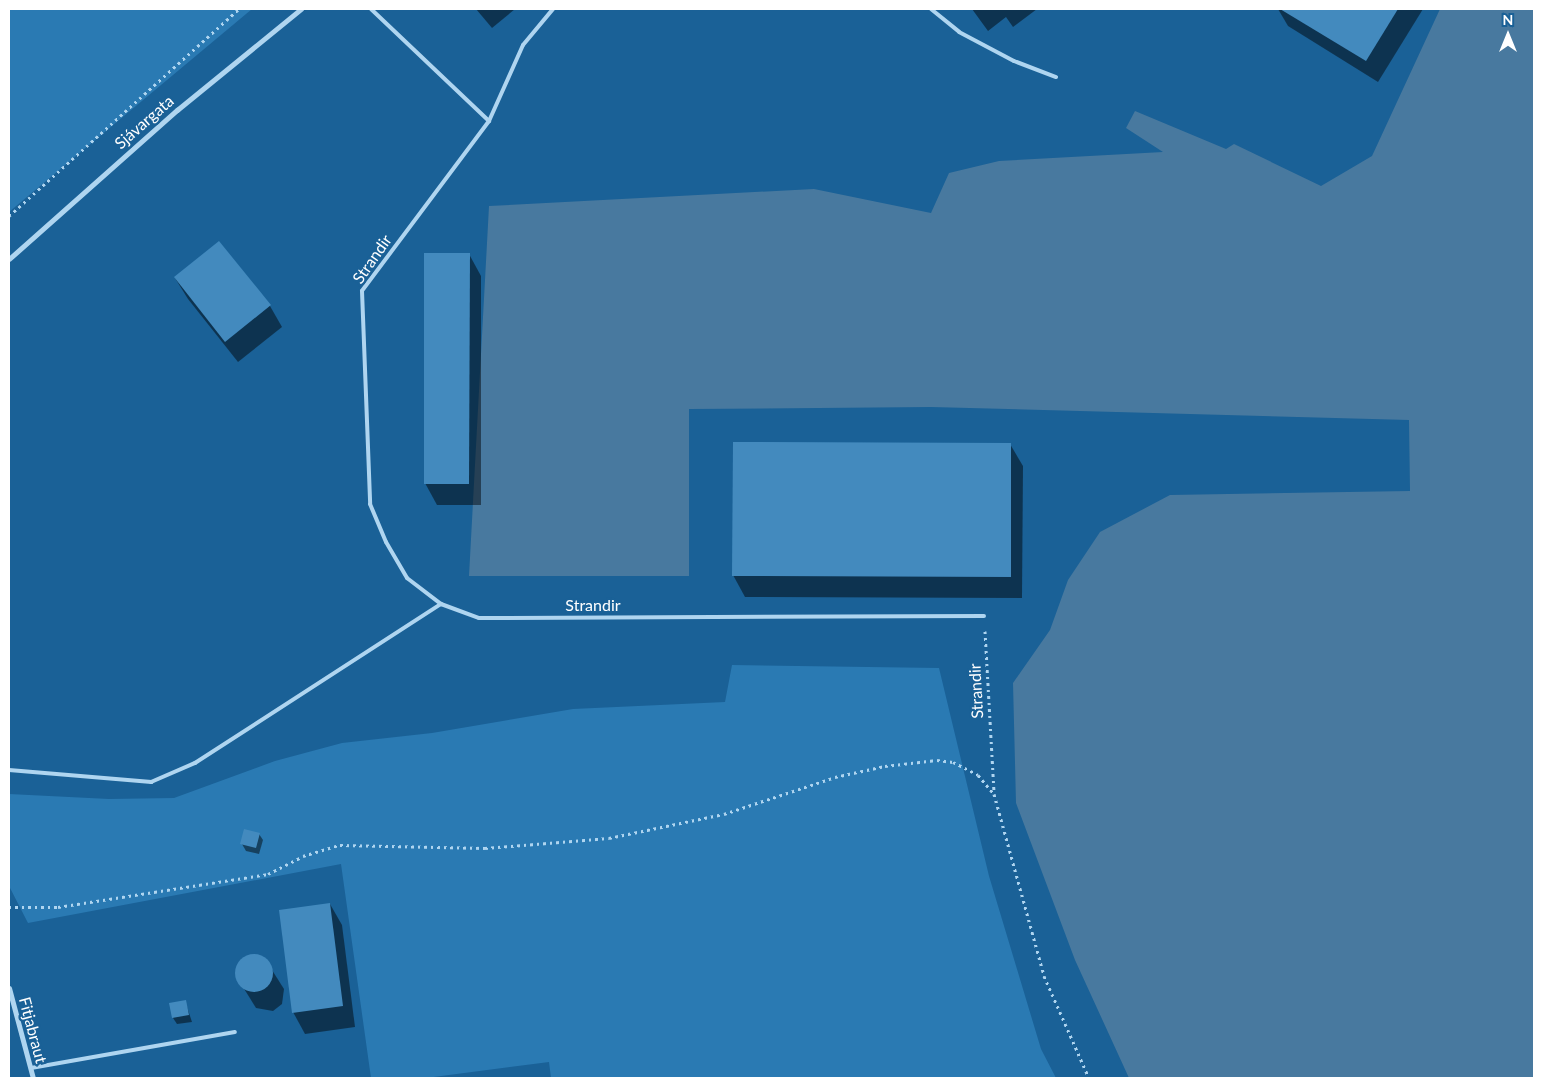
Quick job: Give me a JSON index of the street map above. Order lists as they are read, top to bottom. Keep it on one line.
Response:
{"streets":{"street":["Sjávargata","Fitjabraut"],"lane":["Strandir"]},"north":"top"}
